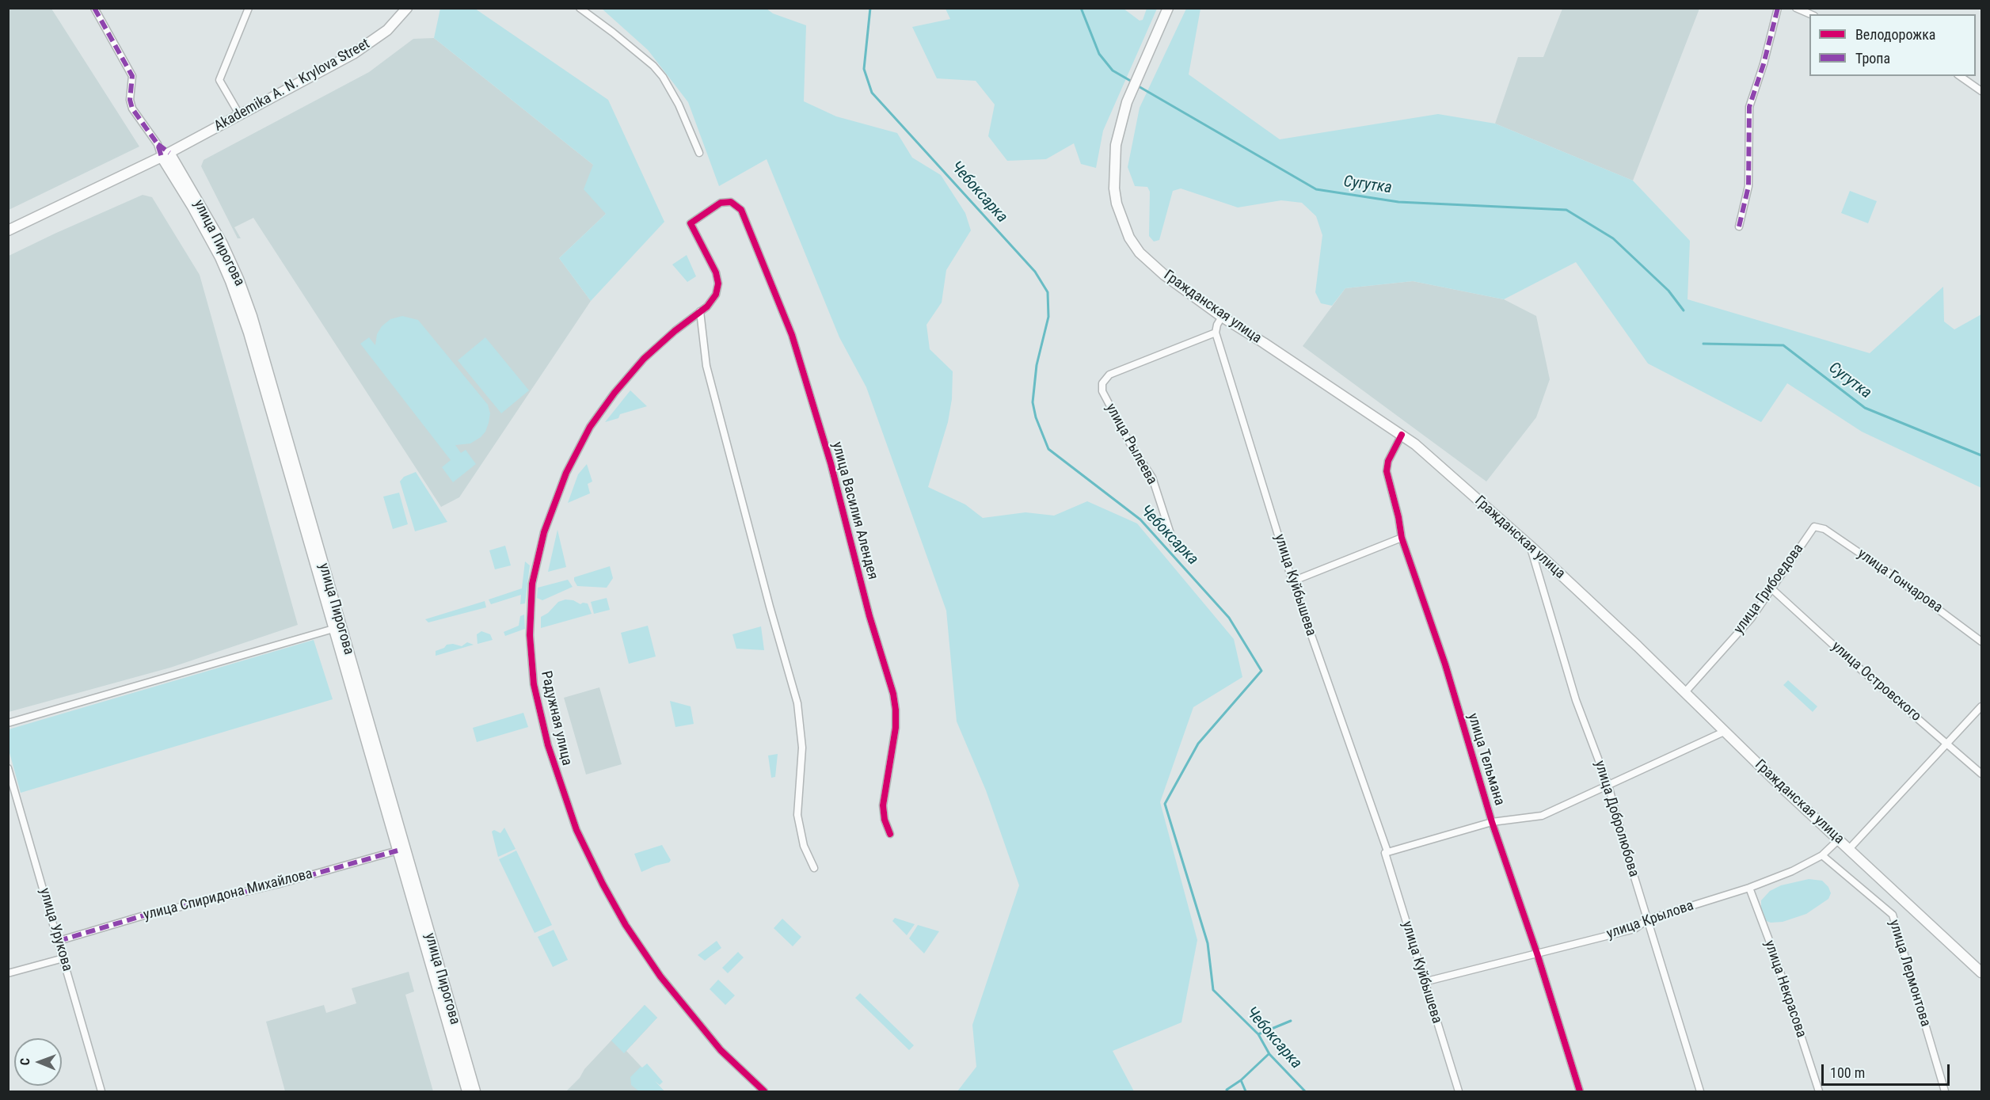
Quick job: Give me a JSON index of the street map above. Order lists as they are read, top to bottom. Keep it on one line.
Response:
{"streets":{"main road":["Akademika A. N. Krylova Street","улица Пирогова","Гражданская улица"],"street":["улица Рылеева","улица Василия Алендея","улица Гончарова","улица Куйбышева","улица Грибоедова","улица Островского","Радужная улица","улица Тельмана","улица Добролюбова","улица Спиридона Михайлова","улица Крылова","улица Урукова","улица Лермонтова","улица Некрасова"]},"crossings":[["Akademika A. N. Krylova Street","улица Пирогова"],["улица Пирогова","улица Спиридона Михайлова"],["Гражданская улица","улица Грибоедова"],["Гражданская улица","улица Тельмана"],["Гражданская улица","улица Добролюбова"],["Гражданская улица","улица Крылова"],["улица Рылеева","улица Куйбышева"],["улица Василия Алендея","Радужная улица"],["улица Гончарова","улица Грибоедова"],["улица Куйбышева","улица Крылова"],["улица Грибоедова","улица Островского"],["улица Тельмана","улица Крылова"],["улица Добролюбова","улица Крылова"],["улица Спиридона Михайлова","улица Урукова"],["улица Крылова","улица Лермонтова"],["улица Крылова","улица Некрасова"]],"water":["Сугутка","Чебоксарка"],"legend":["Велодорожка","Тропа"],"scale_bar":"100 m","north":"left"}
